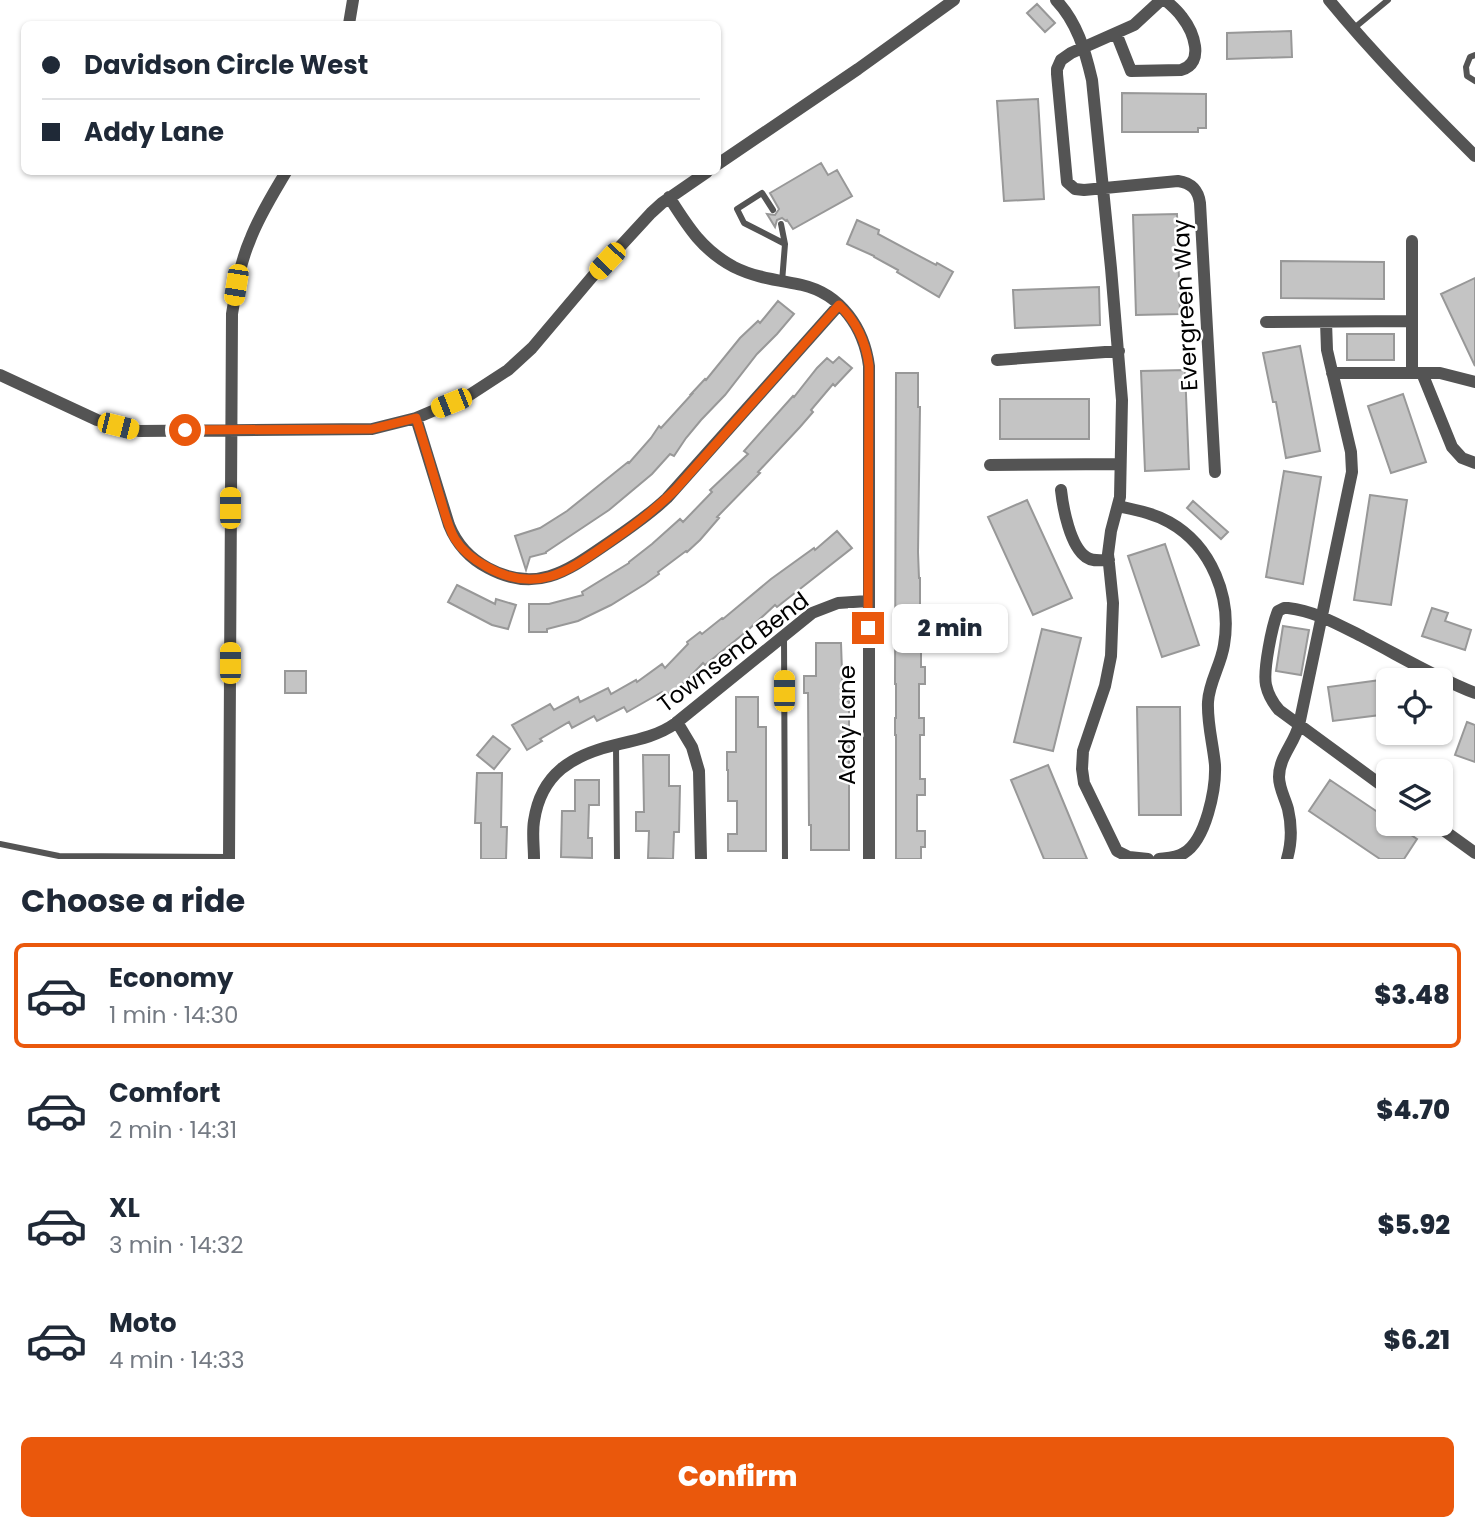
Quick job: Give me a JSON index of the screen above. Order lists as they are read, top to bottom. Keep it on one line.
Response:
{"streets":{"street":["Evergreen Way","Townsend Bend","Addy Lane"]},"crossings":[["Townsend Bend","Addy Lane"]],"page":{"banner":["Davidson Circle West","Addy Lane"],"bubble":"2 min","heading":"Choose a ride","list":[{"name":"Economy","note":"1 min · 14:30","value":"$3.48"},{"name":"Comfort","note":"2 min · 14:31","value":"$4.70"},{"name":"XL","note":"3 min · 14:32","value":"$5.92"},{"name":"Moto","note":"4 min · 14:33","value":"$6.21"}],"buttons":"Confirm"}}
